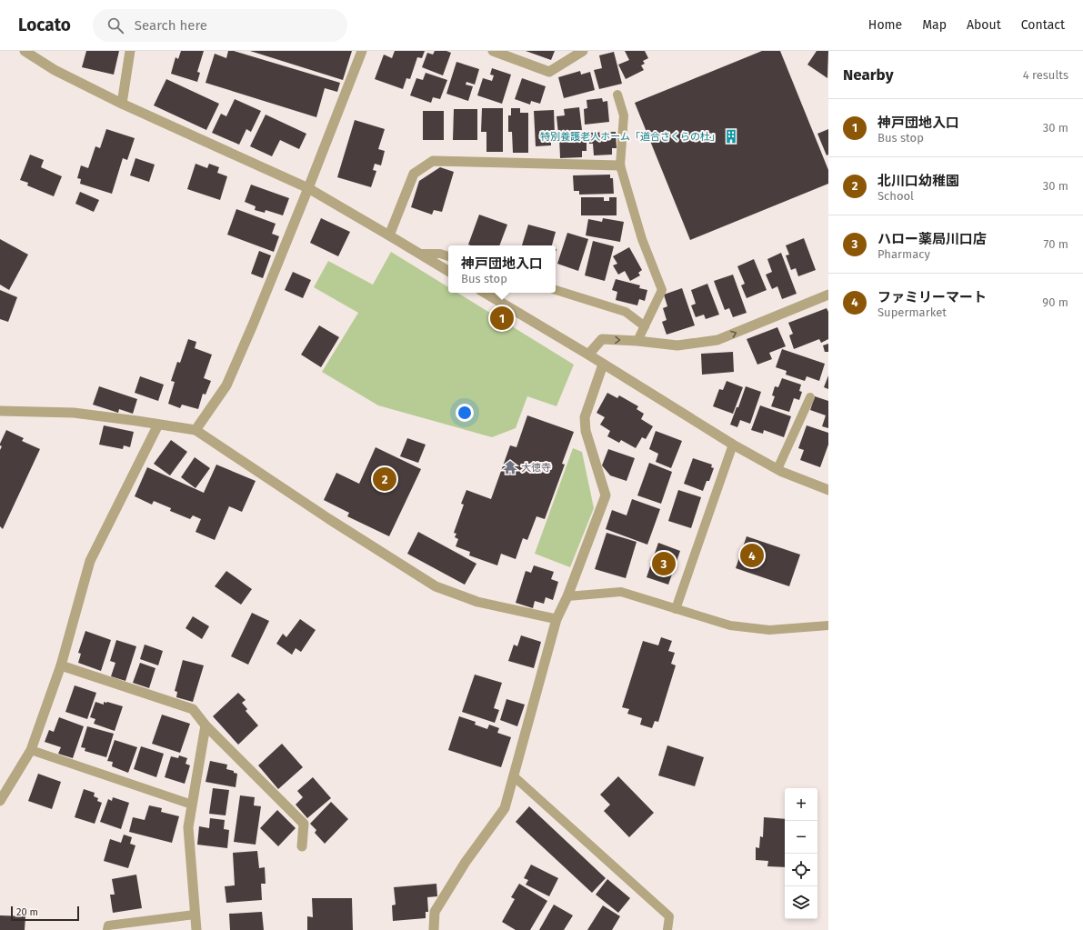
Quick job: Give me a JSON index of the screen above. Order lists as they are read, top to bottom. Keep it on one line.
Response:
{"places":{"building":["特別養護老人ホーム「道合さくらの杜」"],"temple":["大徳寺"]},"scale_bar":"20 m","page":{"header":"Locato","search":"Search here","nav":["Home","Map","About","Contact"],"heading":["Nearby","4 results"],"list":[{"mark":"1","name":"神戸団地入口","note":"Bus stop","value":"30 m"},{"mark":"2","name":"北川口幼稚園","note":"School","value":"30 m"},{"mark":"3","name":"ハロー薬局川口店","note":"Pharmacy","value":"70 m"},{"mark":"4","name":"ファミリーマート","note":"Supermarket","value":"90 m"}],"popup":["神戸団地入口","Bus stop"],"pins":["1","2","4","3"],"map_buttons":["+","−"],"scale":"20 m"}}
